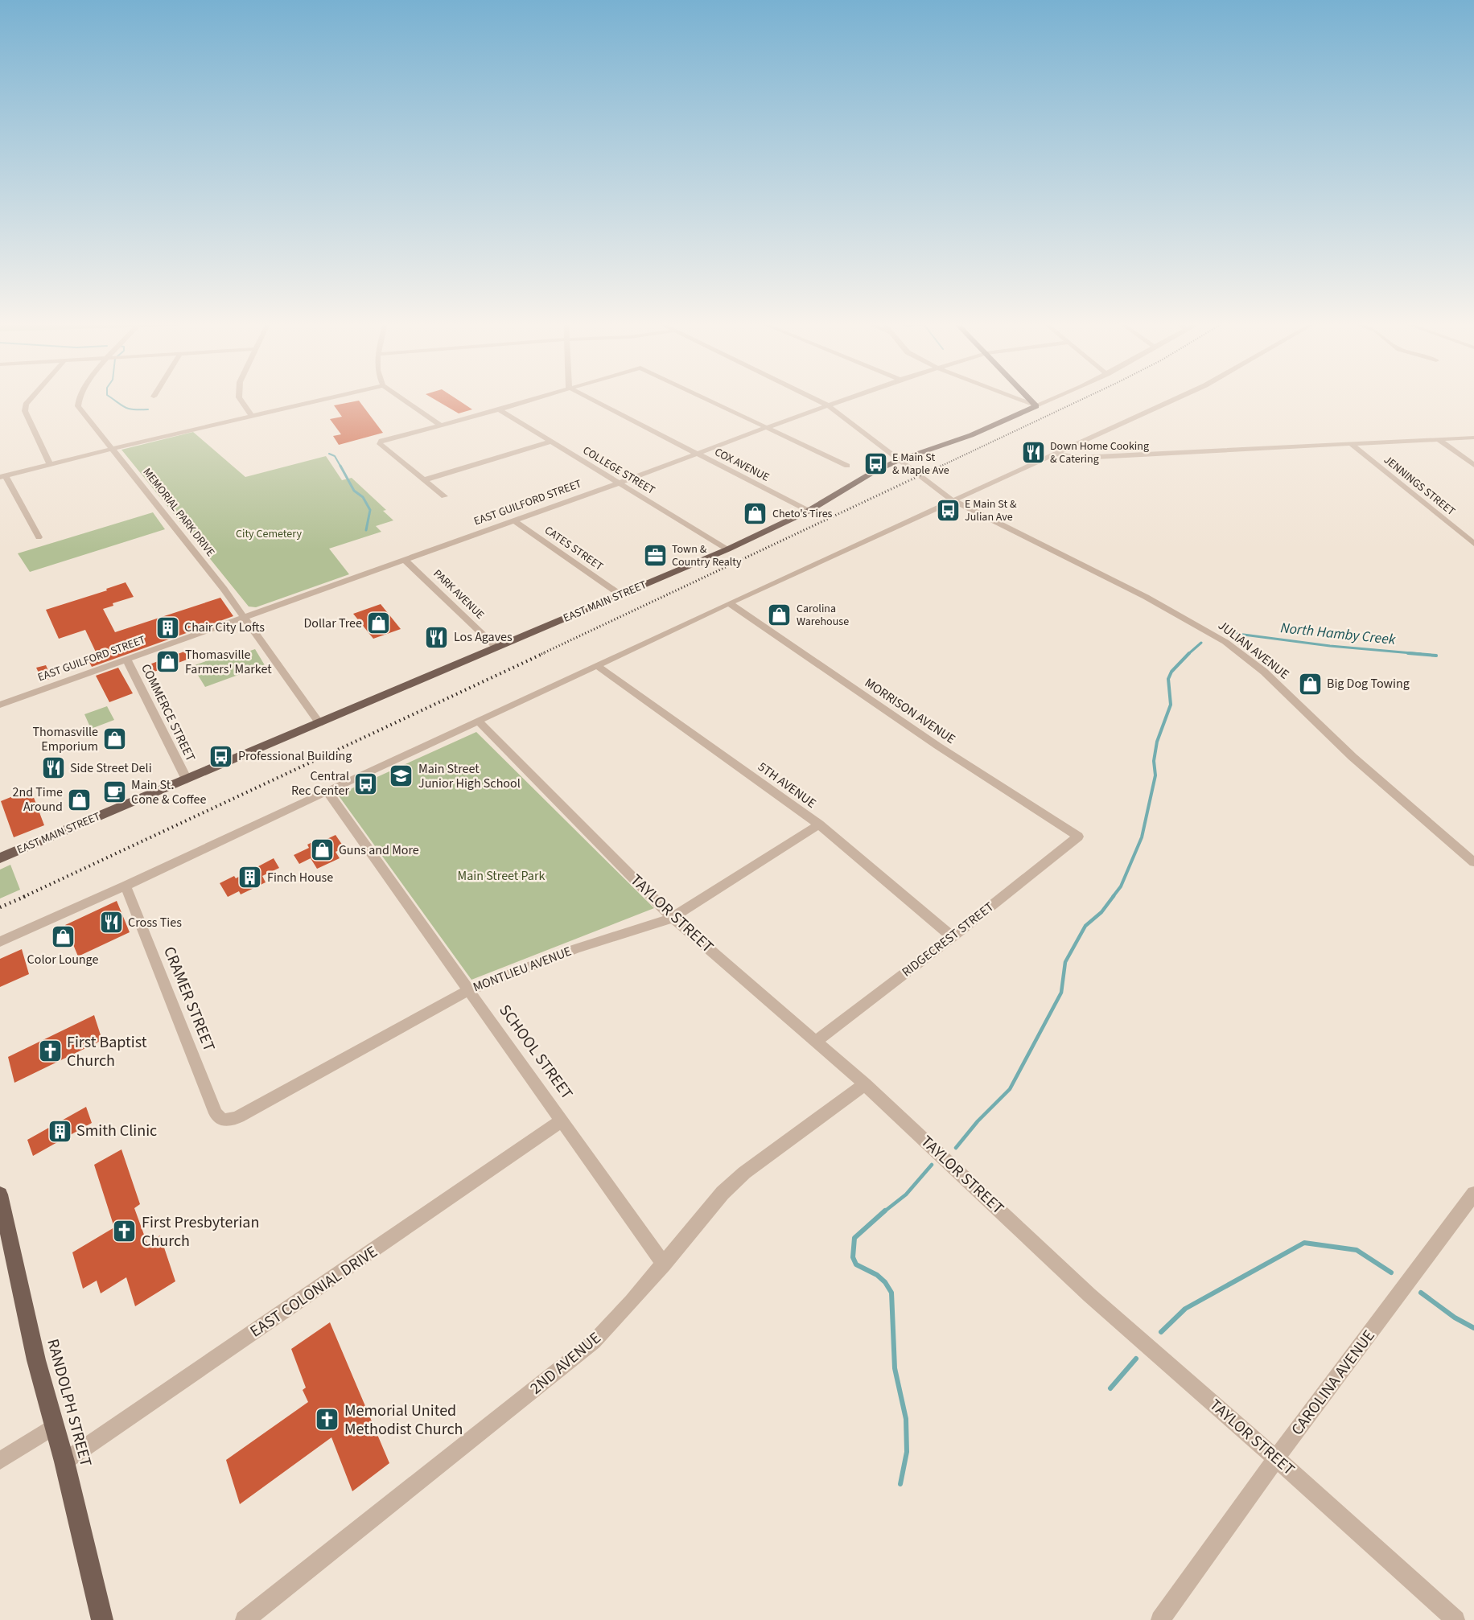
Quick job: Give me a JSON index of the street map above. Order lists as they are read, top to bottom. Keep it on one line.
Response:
{"streets":{"main road":["EAST MAIN STREET","RANDOLPH STREET"],"street":["COX AVENUE","COLLEGE STREET","JENNINGS STREET","EAST GUILFORD STREET","MEMORIAL PARK DRIVE","CATES STREET","PARK AVENUE","JULIAN AVENUE","MORRISON AVENUE","COMMERCE STREET","5TH AVENUE","TAYLOR STREET","RIDGECREST STREET","MONTLIEU AVENUE","CRAMER STREET","SCHOOL STREET","EAST COLONIAL DRIVE","2ND AVENUE","CAROLINA AVENUE"]},"crossings":[["COX AVENUE","EAST GUILFORD STREET"],["COX AVENUE","EAST MAIN STREET"],["COLLEGE STREET","EAST GUILFORD STREET"],["COLLEGE STREET","EAST MAIN STREET"],["EAST GUILFORD STREET","MEMORIAL PARK DRIVE"],["EAST GUILFORD STREET","CATES STREET"],["EAST GUILFORD STREET","PARK AVENUE"],["EAST GUILFORD STREET","JULIAN AVENUE"],["EAST GUILFORD STREET","COMMERCE STREET"],["MEMORIAL PARK DRIVE","EAST MAIN STREET"],["CATES STREET","EAST MAIN STREET"],["PARK AVENUE","EAST MAIN STREET"],["EAST MAIN STREET","JULIAN AVENUE"],["EAST MAIN STREET","COMMERCE STREET"],["MORRISON AVENUE","RIDGECREST STREET"],["5TH AVENUE","RIDGECREST STREET"],["5TH AVENUE","MONTLIEU AVENUE"],["TAYLOR STREET","RIDGECREST STREET"],["TAYLOR STREET","MONTLIEU AVENUE"],["TAYLOR STREET","2ND AVENUE"],["TAYLOR STREET","CAROLINA AVENUE"],["MONTLIEU AVENUE","CRAMER STREET"],["MONTLIEU AVENUE","SCHOOL STREET"],["SCHOOL STREET","EAST COLONIAL DRIVE"],["SCHOOL STREET","2ND AVENUE"],["EAST COLONIAL DRIVE","RANDOLPH STREET"]],"water":["North Hamby Creek"],"parks":["City Cemetery","Main Street Park"],"places":{"restaurant":["Down Home Cooking & Catering","Los Agaves","Side Street Deli","Cross Ties"],"bus stop":["E Main St & Maple Ave","E Main St & Julian Ave","Professional Building","Central Rec Center"],"shop":["Cheto's Tires","Carolina Warehouse","Dollar Tree","Thomasville Farmers' Market","Big Dog Towing","Thomasville Emporium","2nd Time Around","Guns and More","Color Lounge"],"office":["Town & Country Realty"],"building":["Chair City Lofts","Finch House","Smith Clinic"],"school or university":["Main Street Junior High School"],"cafe":["Main St. Cone & Coffee"],"church":["First Baptist Church","First Presbyterian Church","Memorial United Methodist Church"]}}
